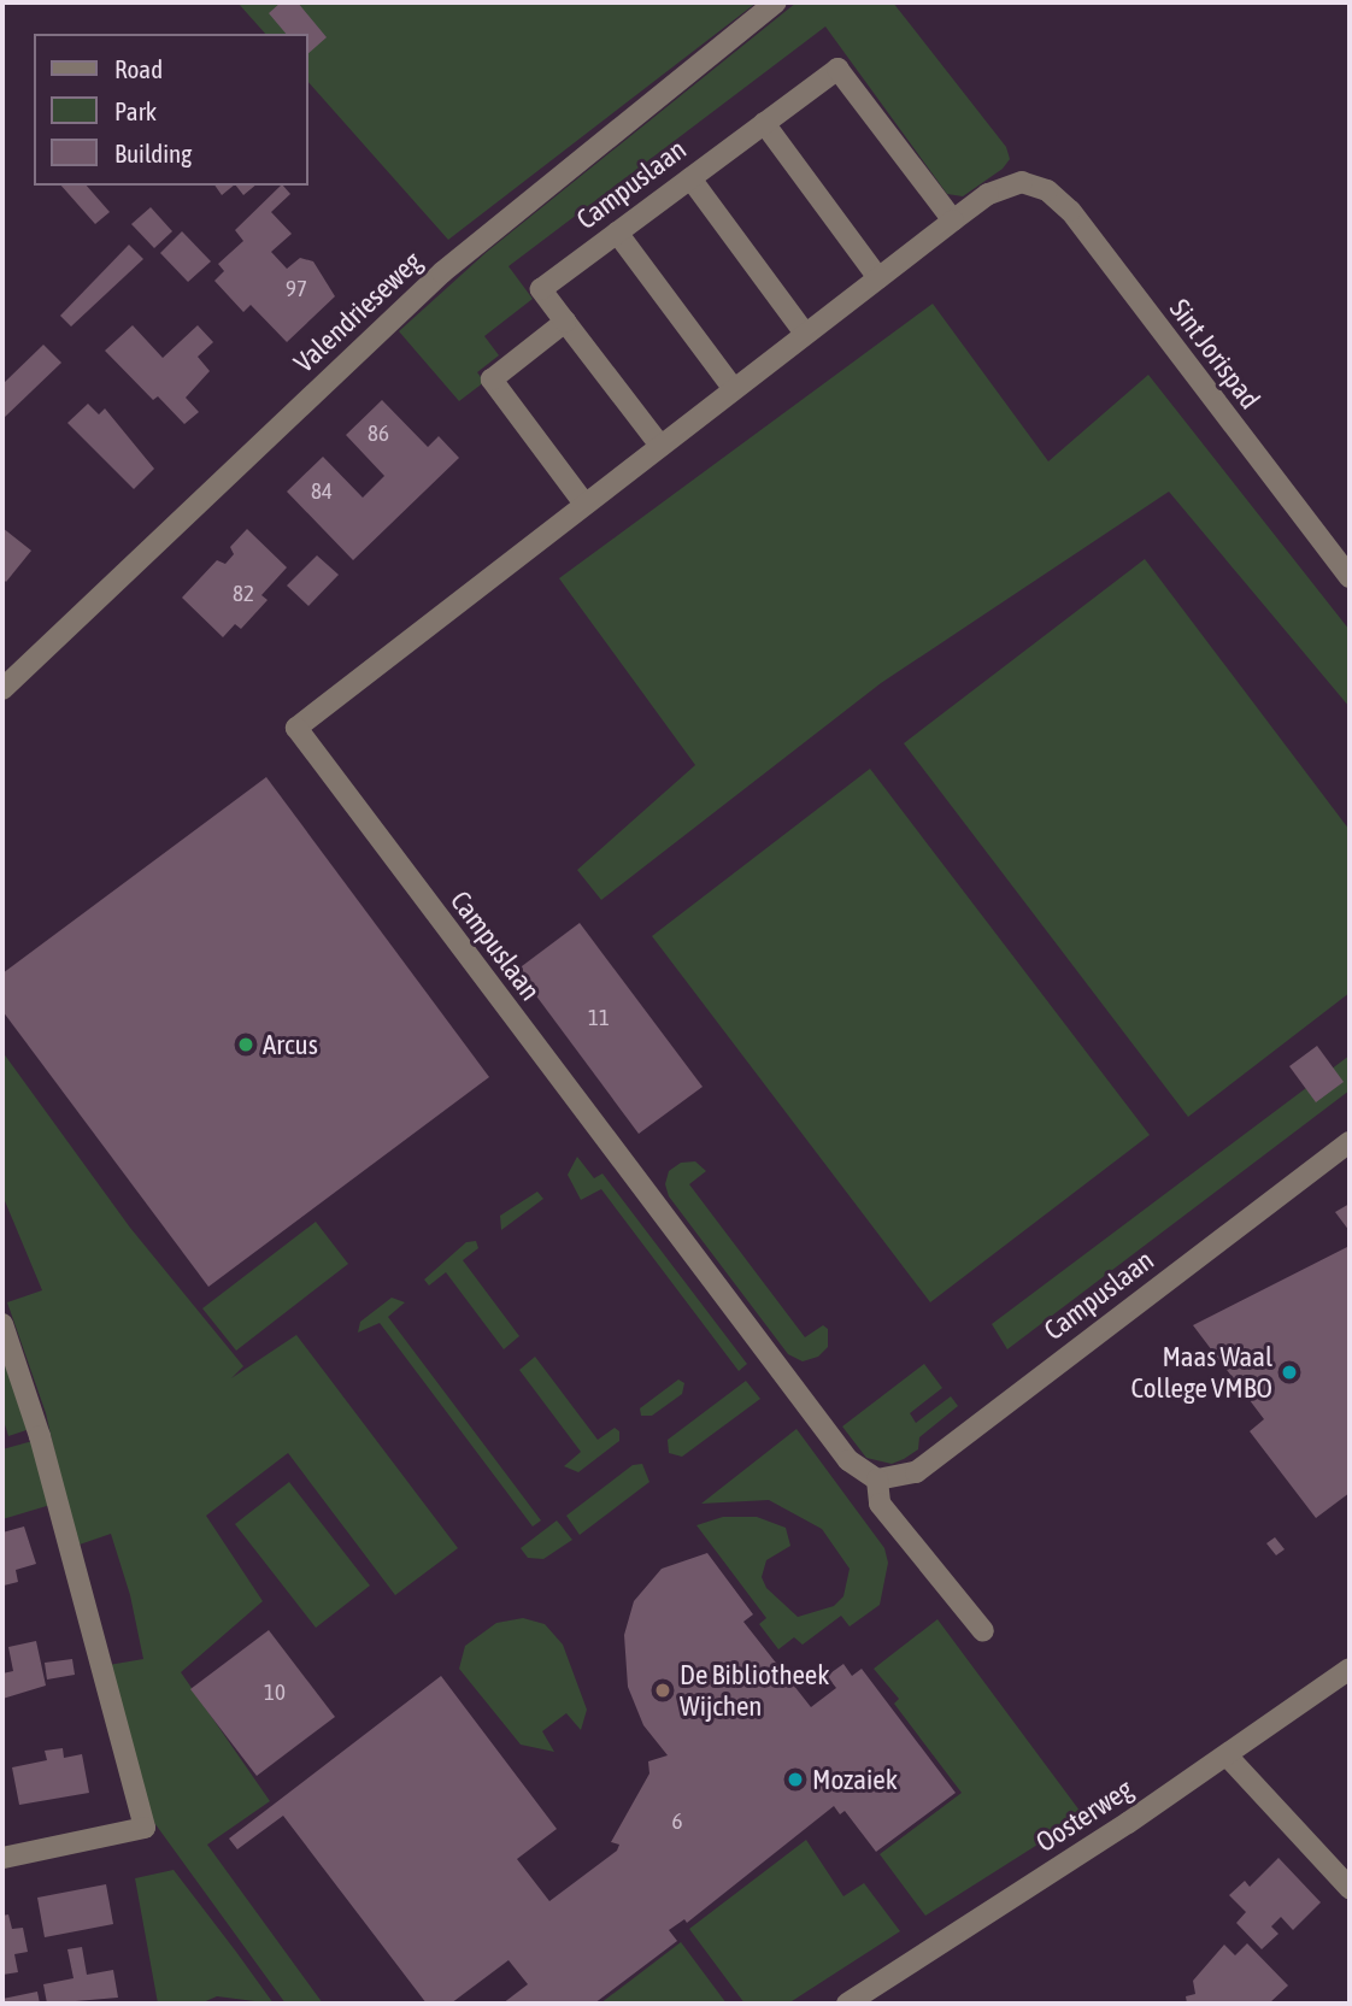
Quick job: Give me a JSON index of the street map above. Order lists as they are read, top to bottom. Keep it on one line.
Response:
{"streets":{"street":["Campuslaan","Valendrieseweg","Sint Jorispad","Oosterweg"]},"crossings":[["Campuslaan","Sint Jorispad"]],"places":["Arcus","Maas Waal College VMBO","De Bibliotheek Wijchen","Mozaiek"],"house_numbers":["97","86","84","82","11","10","6"],"legend":["Road","Park","Building"]}
